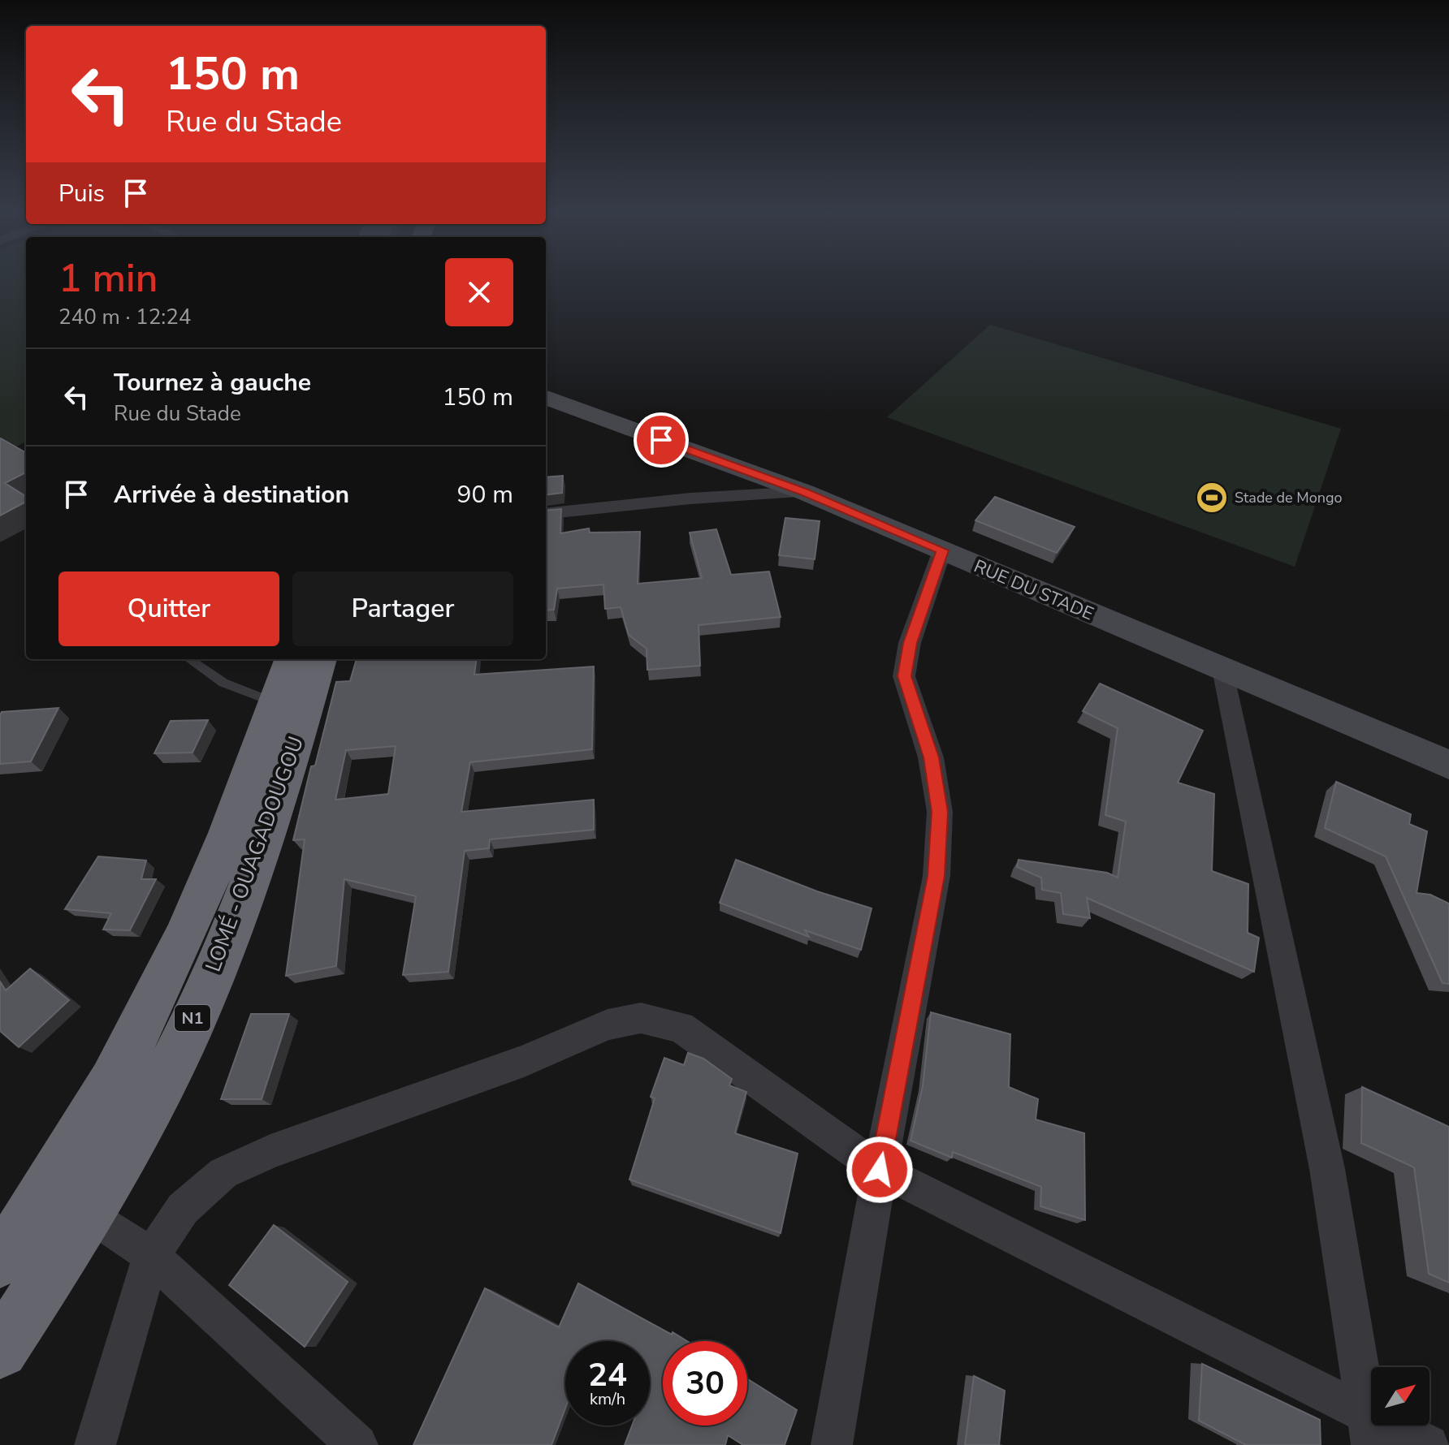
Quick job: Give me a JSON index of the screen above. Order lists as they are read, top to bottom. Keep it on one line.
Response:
{"streets":{"highway":["LOMÉ - OUAGADOUGOU","N1"],"main road":["RUE DU STADE"]},"places":{"sports":["Stade de Mongo"]},"north":"top right","page":{"turn":["150 m","Rue du Stade"],"then":"Puis","heading":["1 min","240 m · 12:24"],"list":[{"name":"Tournez à gauche","note":"Rue du Stade","value":"150 m"},{"name":"Arrivée à destination","value":"90 m"}],"buttons":["Quitter","Partager"],"speed":"24 km/h","limit":"30"}}
